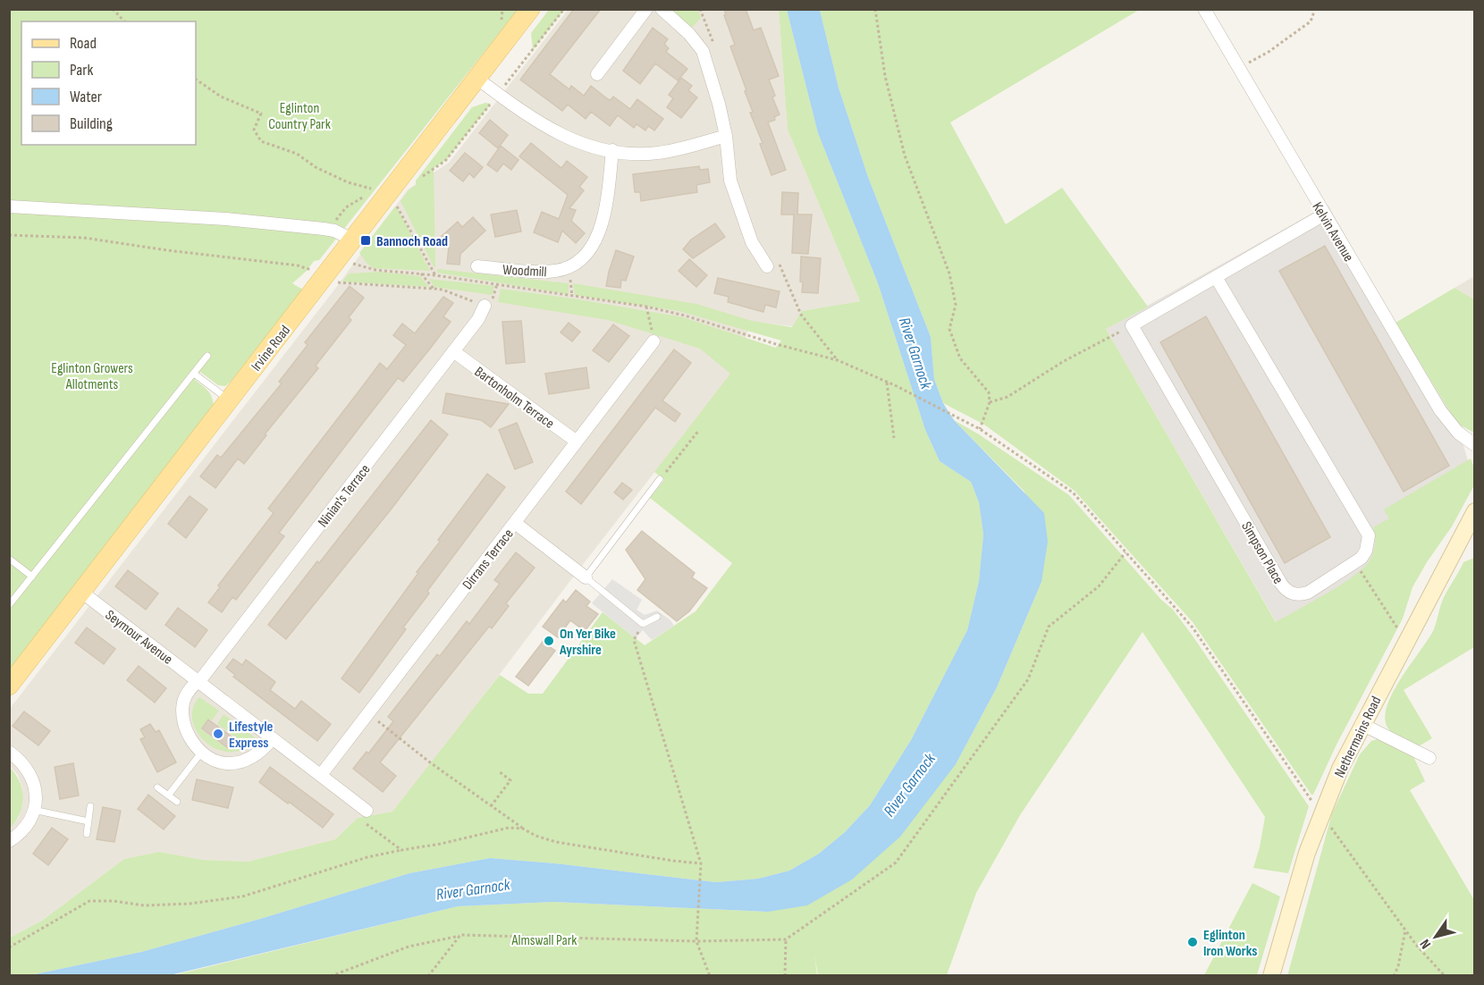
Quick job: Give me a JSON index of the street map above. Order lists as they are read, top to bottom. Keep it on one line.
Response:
{"streets":{"main road":["Irvine Road","Nethermains Road"],"street":["Kelvin Avenue","Woodmill","Bartonholm Terrace","Ninian's Terrace","Simpson Place","Dirrans Terrace","Seymour Avenue"]},"crossings":[["Irvine Road","Seymour Avenue"],["Bartonholm Terrace","Ninian's Terrace"],["Bartonholm Terrace","Dirrans Terrace"],["Ninian's Terrace","Seymour Avenue"],["Dirrans Terrace","Seymour Avenue"]],"water":["River Garnock"],"parks":["Eglinton Country Park","Eglinton Growers Allotments","Almswall Park"],"places":{"transit":["Bannoch Road"],"other":["On Yer Bike Ayrshire","Lifestyle Express","Eglinton Iron Works"]},"legend":["Road","Park","Water","Building"],"north":"bottom left"}
